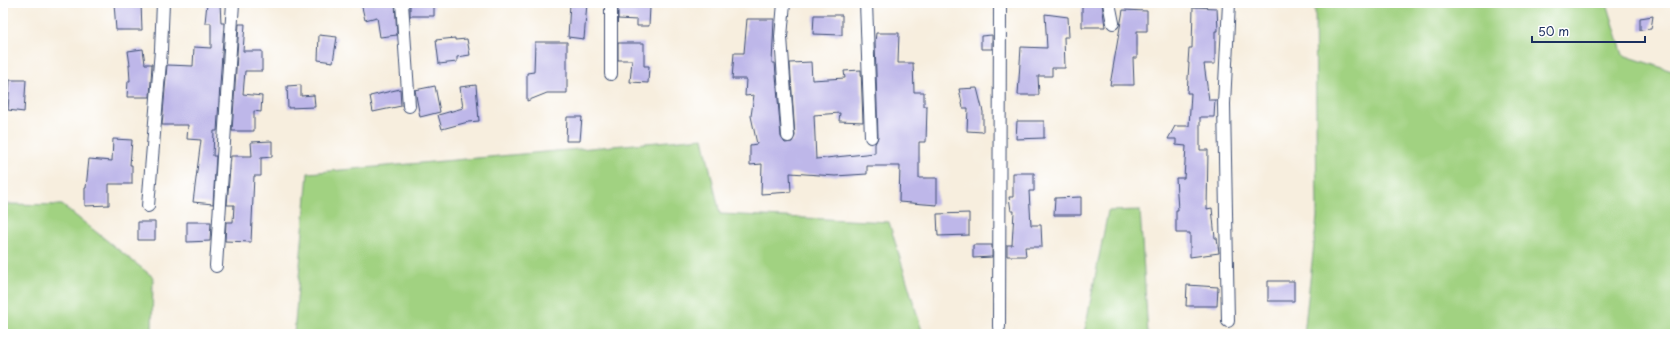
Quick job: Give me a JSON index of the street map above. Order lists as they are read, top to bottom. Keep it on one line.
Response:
{"scale_bar":"50 m"}
